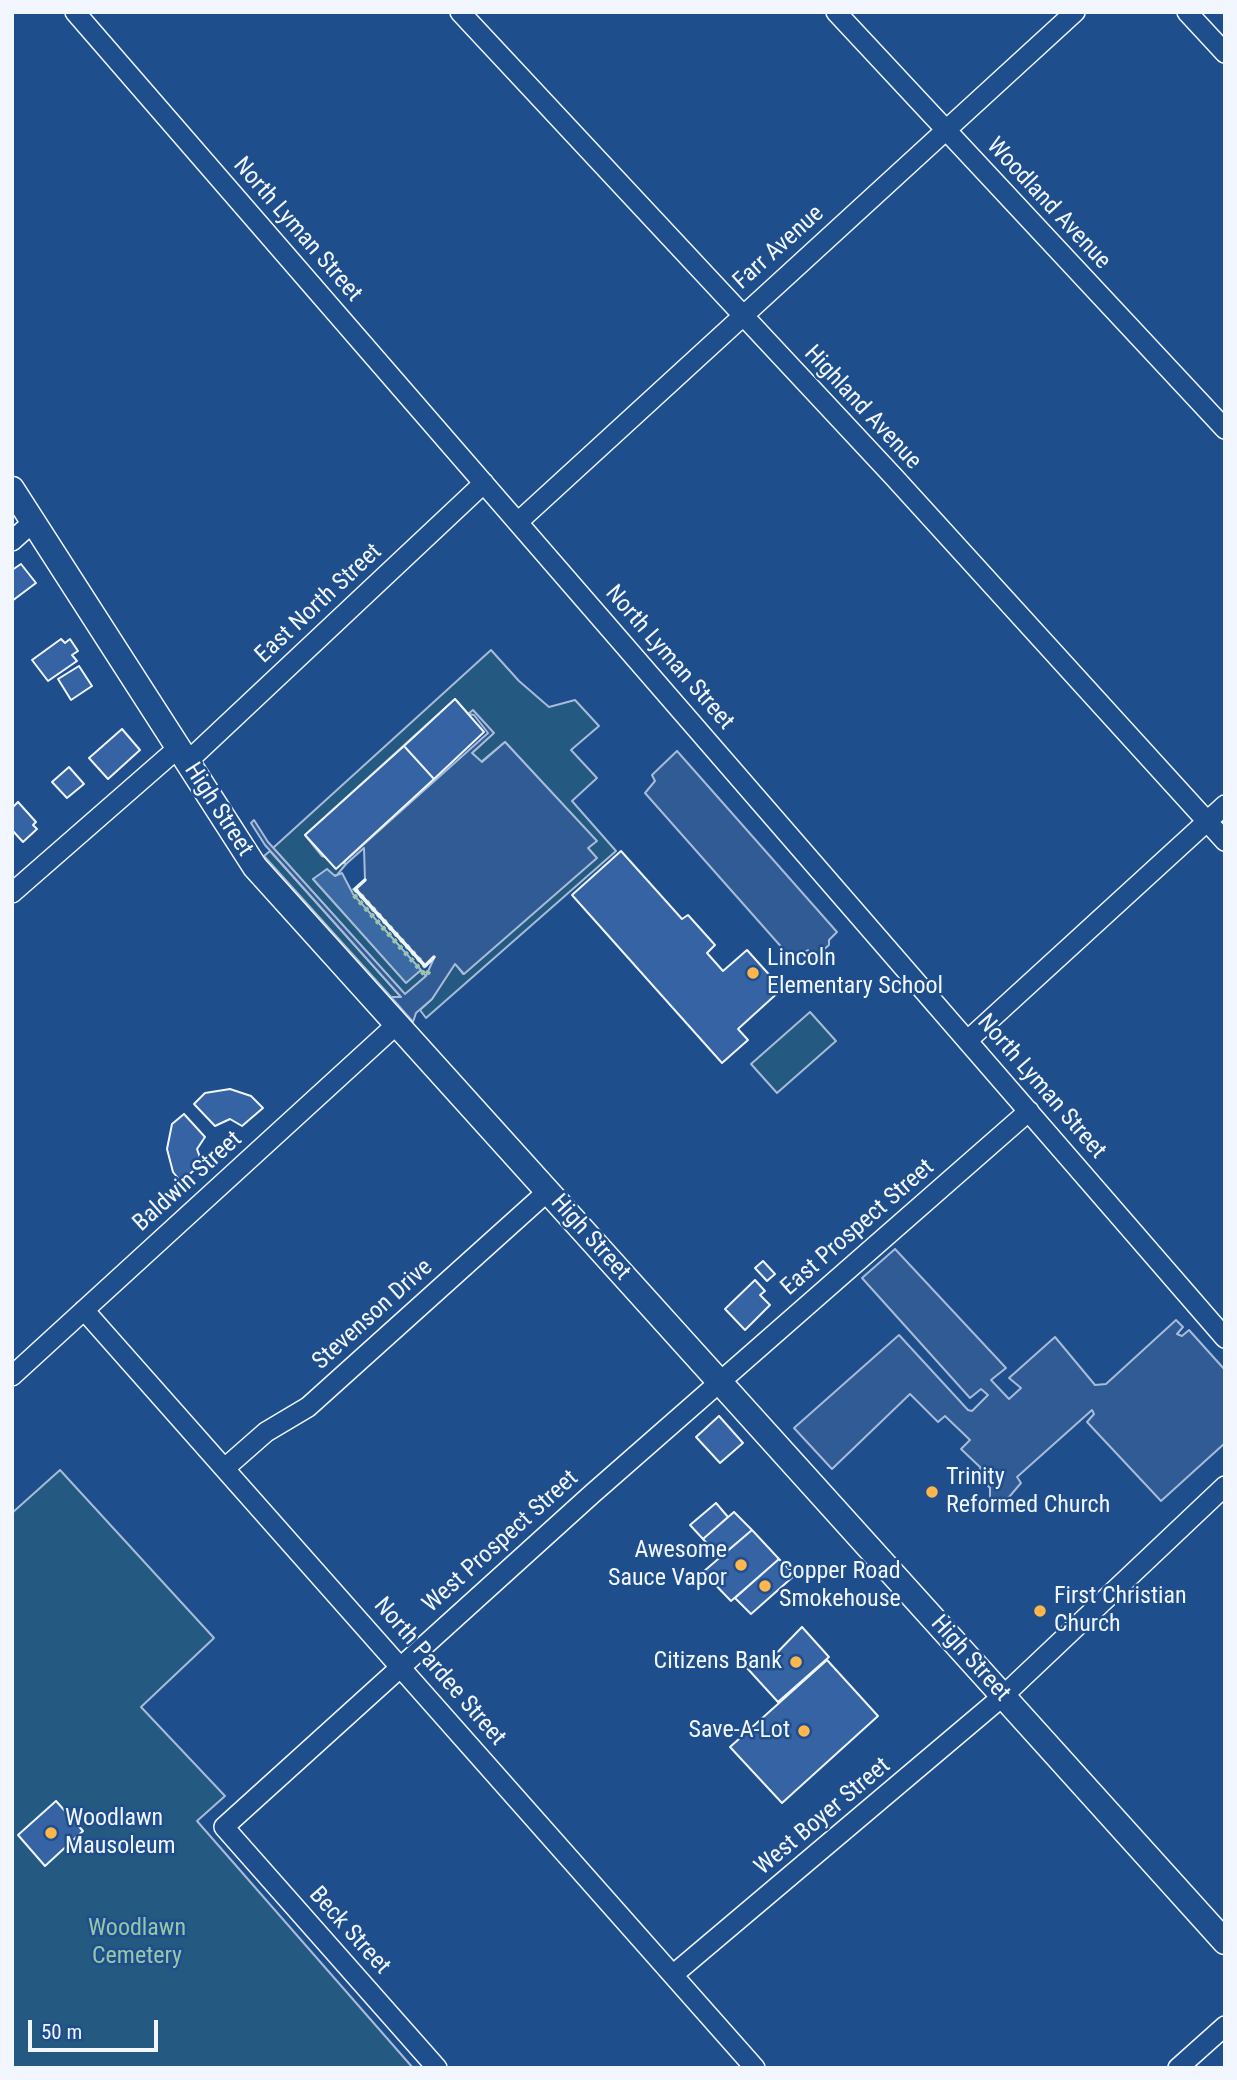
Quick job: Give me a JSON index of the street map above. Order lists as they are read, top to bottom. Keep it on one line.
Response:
{"streets":{"main road":["High Street"],"street":["Woodland Avenue","North Lyman Street","Farr Avenue","Highland Avenue","East North Street","Baldwin Street","East Prospect Street","Stevenson Drive","West Prospect Street","North Pardee Street","West Boyer Street","Beck Street"]},"crossings":[["Woodland Avenue","Farr Avenue"],["North Lyman Street","Farr Avenue"],["North Lyman Street","East North Street"],["North Lyman Street","East Prospect Street"],["Farr Avenue","Highland Avenue"],["East North Street","High Street"],["High Street","Baldwin Street"],["High Street","East Prospect Street"],["High Street","Stevenson Drive"],["High Street","West Prospect Street"],["High Street","West Boyer Street"],["Baldwin Street","North Pardee Street"],["East Prospect Street","West Prospect Street"],["Stevenson Drive","North Pardee Street"],["West Prospect Street","North Pardee Street"],["West Prospect Street","Beck Street"],["North Pardee Street","West Boyer Street"]],"parks":["Woodlawn Cemetery"],"places":["Lincoln Elementary School","Trinity Reformed Church","Awesome Sauce Vapor","Copper Road Smokehouse","First Christian Church","Citizens Bank","Save-A-Lot","Woodlawn Mausoleum"],"scale_bar":"50 m"}
